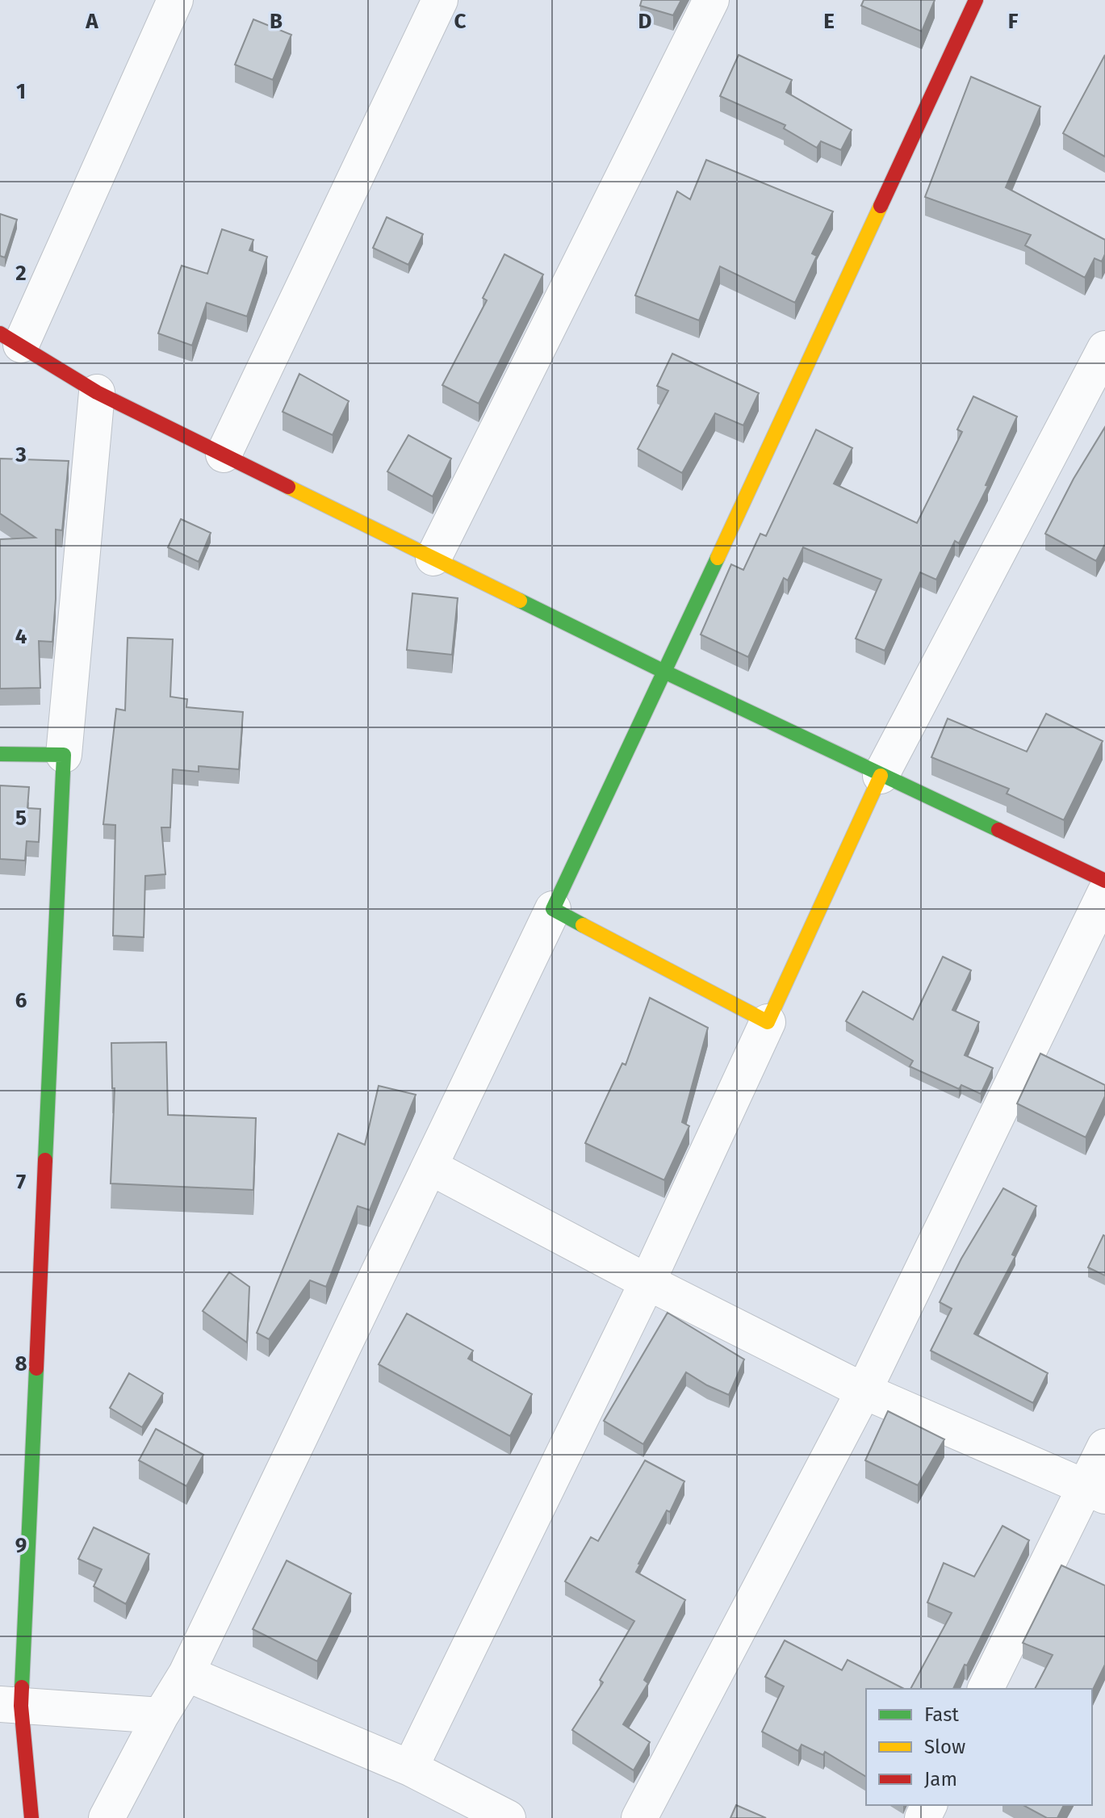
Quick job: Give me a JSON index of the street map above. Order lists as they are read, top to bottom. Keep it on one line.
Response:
{"legend":["Fast","Slow","Jam"],"grid":{"columns":["A","B","C","D","E","F"],"rows":["1","2","3","4","5","6","7","8","9"]}}
